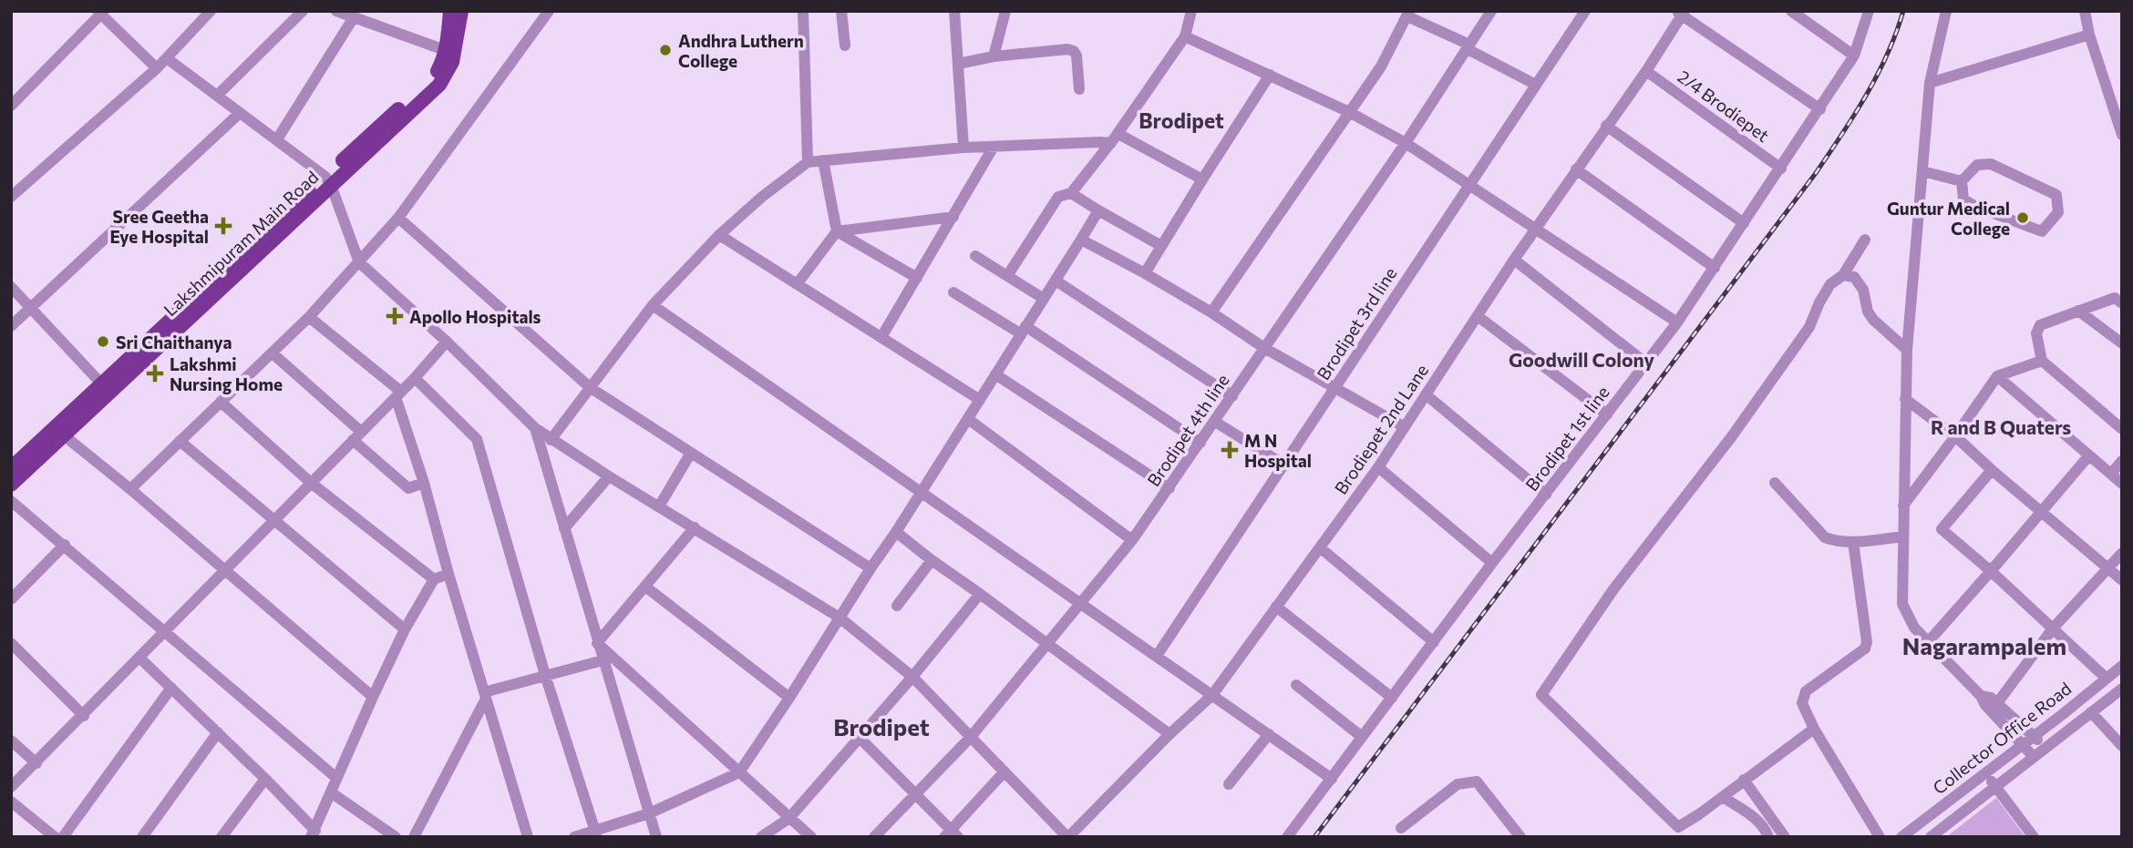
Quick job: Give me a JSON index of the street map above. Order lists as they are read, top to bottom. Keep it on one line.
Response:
{"streets":{"main road":["Lakshmipuram Main Road"],"street":["2/4 Brodiepet","Brodipet 3rd line","Brodiepet 2nd Lane","Brodipet 4th line","Brodipet 1st line","Collector Office Road"]},"crossings":[["2/4 Brodiepet","Brodiepet 2nd Lane"],["2/4 Brodiepet","Brodipet 1st line"]],"districts":["Brodipet","Goodwill Colony","R and B Quaters","Nagarampalem","Brodipet"],"places":{"other":["Andhra Luthern College","Guntur Medical College","Sri Chaithanya"],"health":["Sree Geetha Eye Hospital","Apollo Hospitals","Lakshmi Nursing Home","M N Hospital"]}}
